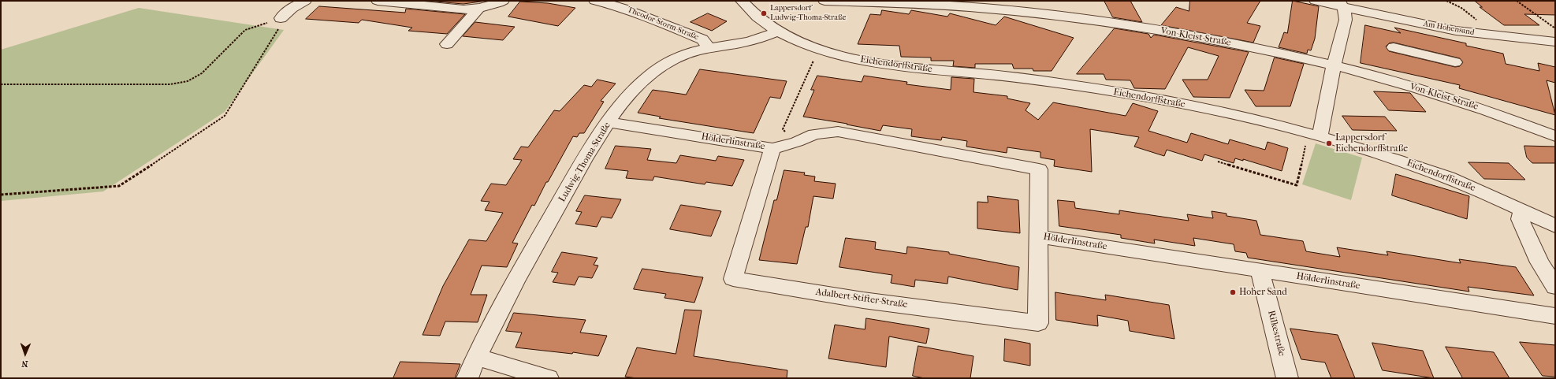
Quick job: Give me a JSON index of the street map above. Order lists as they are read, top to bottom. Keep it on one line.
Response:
{"streets":{"street":["Theodor-Storm-Straße","Am Hohensand","Von-Kleist-Straße","Eichendorffstraße","Hölderlinstraße","Ludwig-Thoma-Straße","Adalbert-Stifter-Straße","Rilkestraße"]},"crossings":[["Theodor-Storm-Straße","Ludwig-Thoma-Straße"],["Eichendorffstraße","Ludwig-Thoma-Straße"],["Hölderlinstraße","Ludwig-Thoma-Straße"],["Hölderlinstraße","Adalbert-Stifter-Straße"],["Hölderlinstraße","Rilkestraße"]],"places":["Lappersdorf Ludwig-Thoma-Straße","Lappersdorf Eichendorffstraße","Hoher Sand"],"north":"bottom"}
